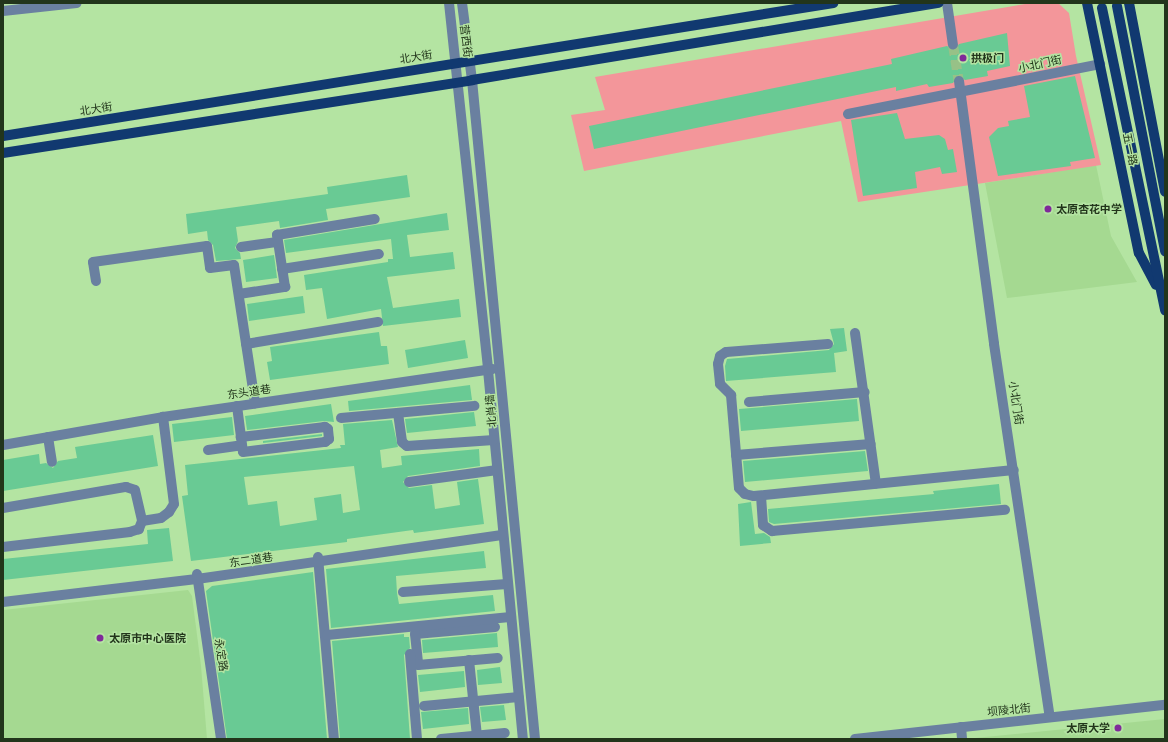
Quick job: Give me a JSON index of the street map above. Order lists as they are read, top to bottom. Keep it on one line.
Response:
{"streets":{"main road":["北大街","五一路"],"street":["营西街","小北门街","东头道巷","北肖墙","东二道巷","永定路","坝陵北街"]},"crossings":[["营西街","北大街"],["营西街","东头道巷"],["营西街","北肖墙"],["营西街","东二道巷"],["小北门街","五一路"],["小北门街","坝陵北街"],["东头道巷","北肖墙"],["东二道巷","永定路"]],"places":["拱极门","太原杏花中学","太原市中心医院","太原大学"]}
